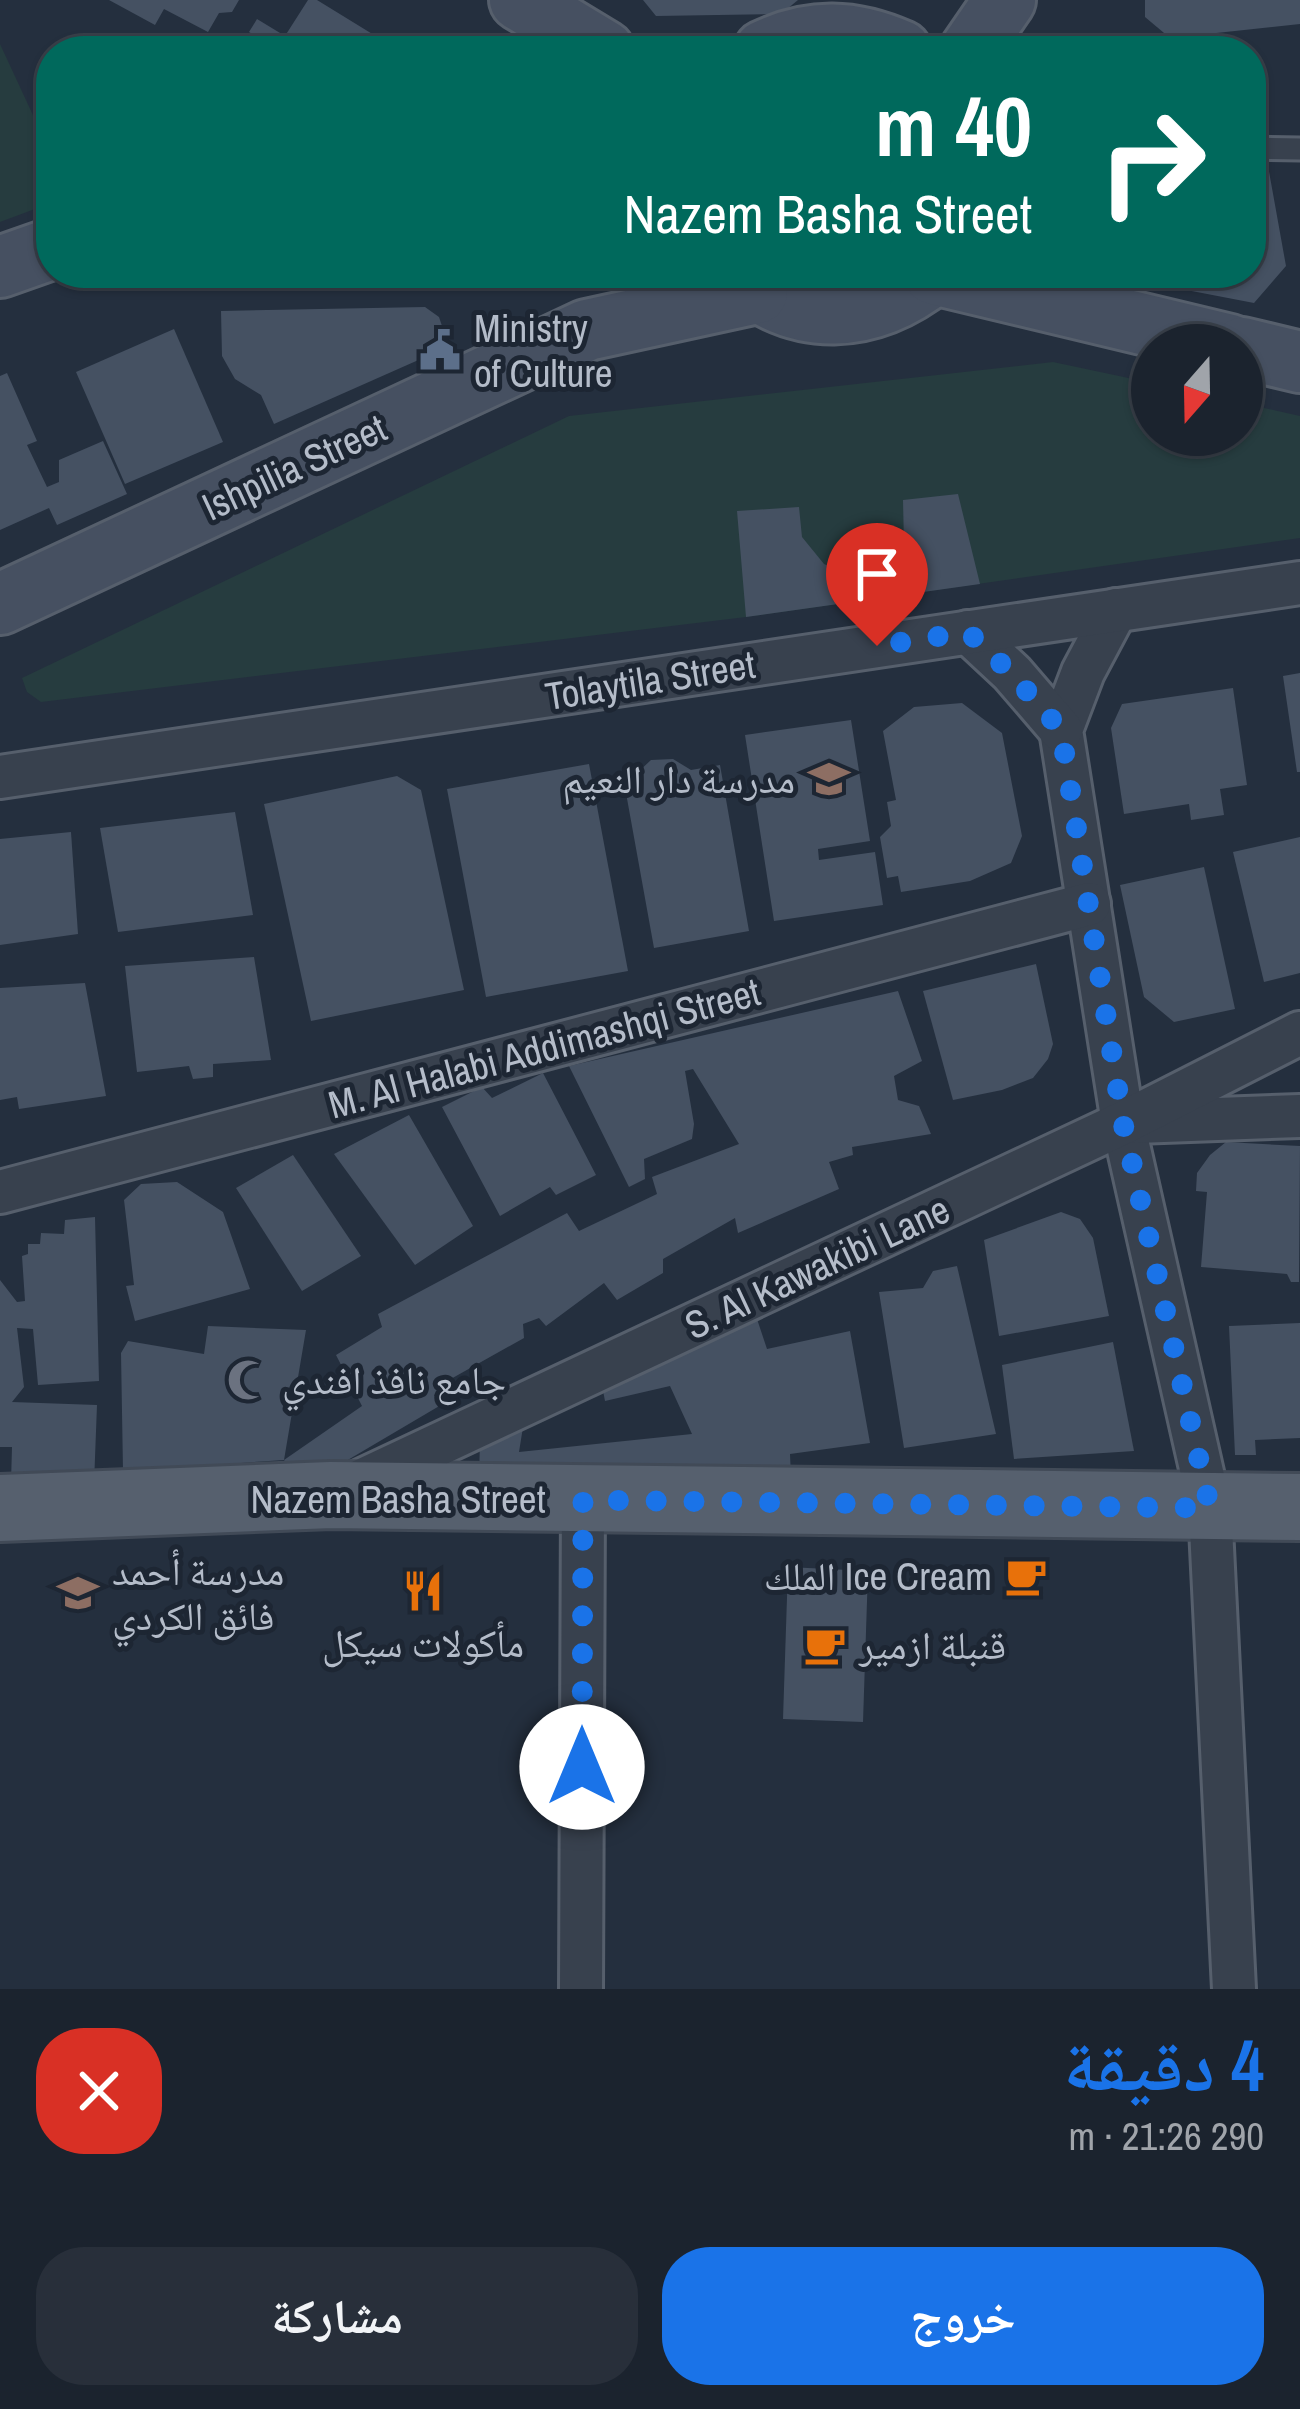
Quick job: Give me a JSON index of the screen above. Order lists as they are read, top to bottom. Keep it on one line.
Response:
{"streets":{"main road":["Ishpilia Street","Nazem Basha Street"],"street":["Tolaytila Street","M. Al Halabi Addimashqi Street","S. Al Kawakibi Lane"]},"crossings":[["S. Al Kawakibi Lane","Nazem Basha Street"]],"places":{"public building":["Ministry of Culture"],"school or university":["مدرسة دار النعيم","مدرسة أحمد فائق الكردي"],"mosque":["جامع نافذ افندي"],"cafe":["الملك Ice Cream","قنبلة ازمير"],"restaurant":["مأكولات سيكل"]},"north":"bottom","page":{"turn":["40 m","Nazem Basha Street"],"heading":["4 دقيقة","290 m · 21:26"],"buttons":["خروج","مشاركة"]}}
